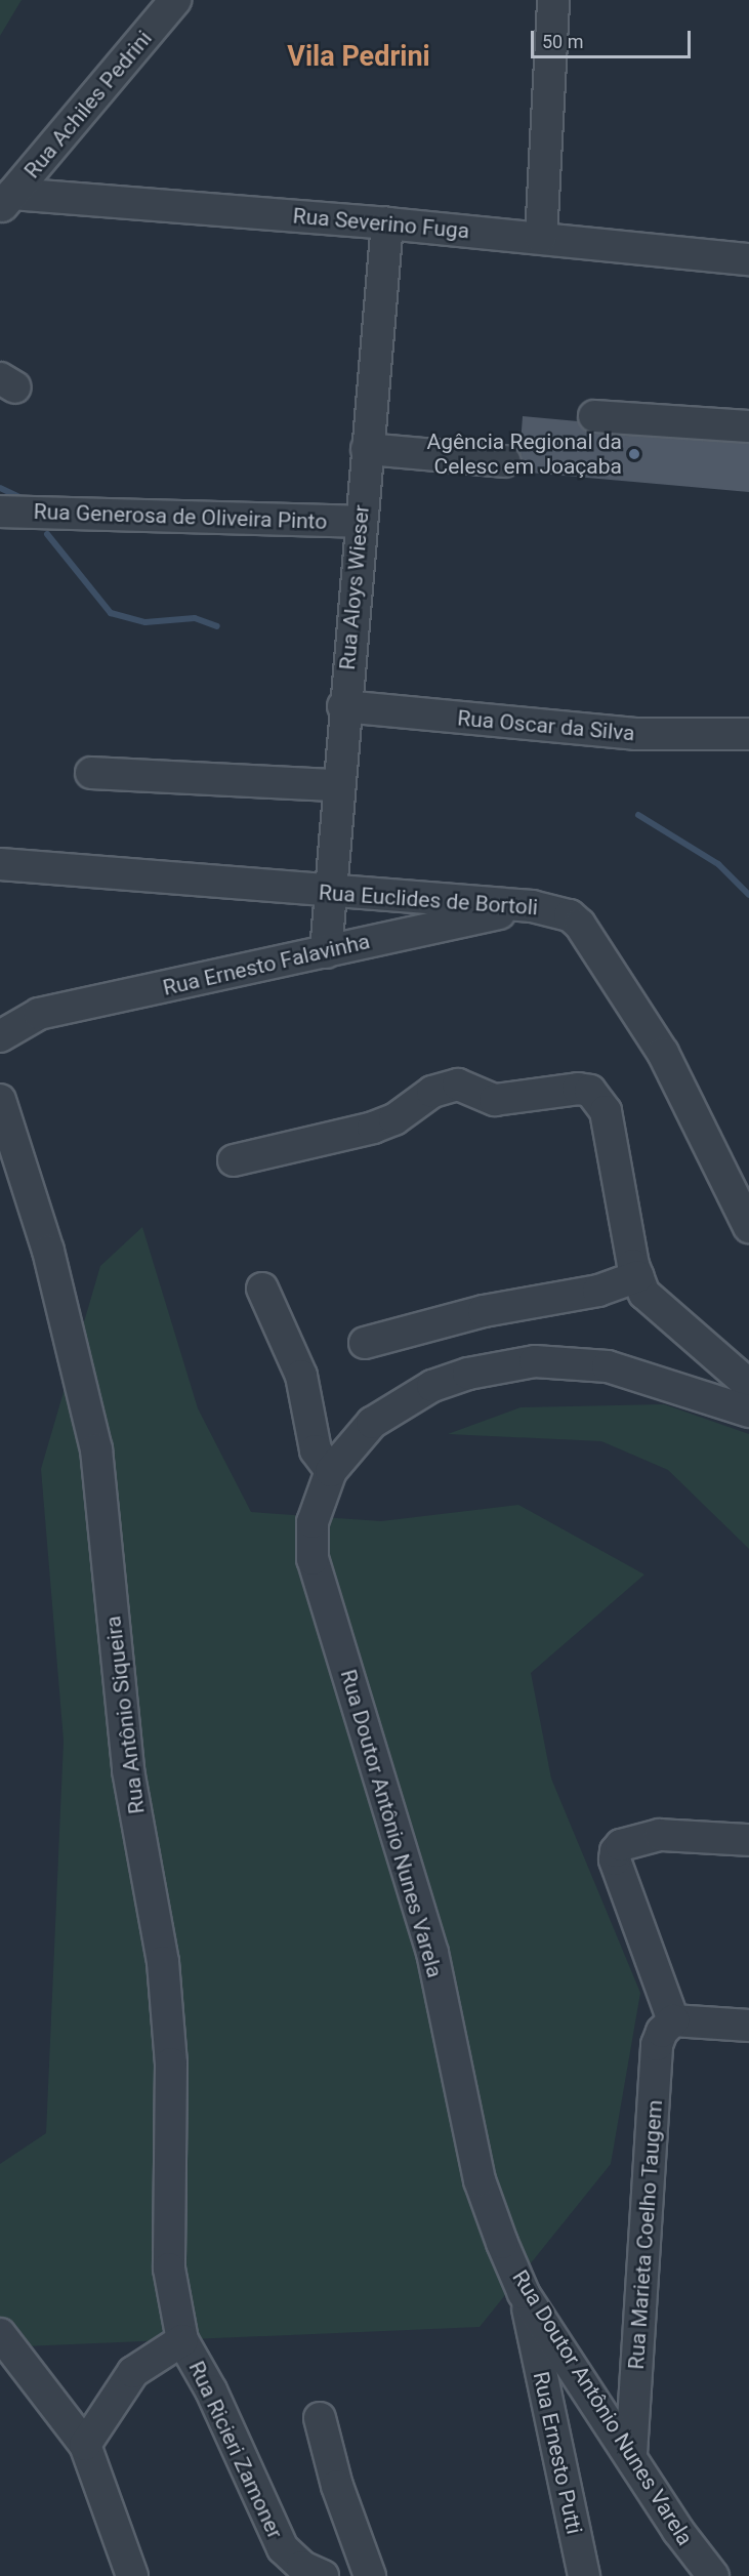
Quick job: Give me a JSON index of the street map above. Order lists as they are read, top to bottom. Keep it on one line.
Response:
{"streets":{"street":["Rua Achiles Pedrini","Rua Severino Fuga","Rua Generosa de Oliveira Pinto","Rua Aloys Wieser","Rua Oscar da Silva","Rua Euclides de Bortoli","Rua Ernesto Falavinha","Rua Antônio Siqueira","Rua Doutor Antônio Nunes Varela","Rua Marieta Coelho Taugem","Rua Ricieri Zamoner","Rua Ernesto Putti"]},"crossings":[["Rua Achiles Pedrini","Rua Severino Fuga"],["Rua Severino Fuga","Rua Aloys Wieser"],["Rua Generosa de Oliveira Pinto","Rua Aloys Wieser"],["Rua Aloys Wieser","Rua Oscar da Silva"],["Rua Aloys Wieser","Rua Euclides de Bortoli"],["Rua Aloys Wieser","Rua Ernesto Falavinha"],["Rua Euclides de Bortoli","Rua Ernesto Falavinha"],["Rua Antônio Siqueira","Rua Ricieri Zamoner"],["Rua Doutor Antônio Nunes Varela","Rua Marieta Coelho Taugem"],["Rua Doutor Antônio Nunes Varela","Rua Ernesto Putti"]],"districts":["Vila Pedrini"],"places":["Agência Regional da Celesc em Joaçaba"],"scale_bar":"50 m"}
